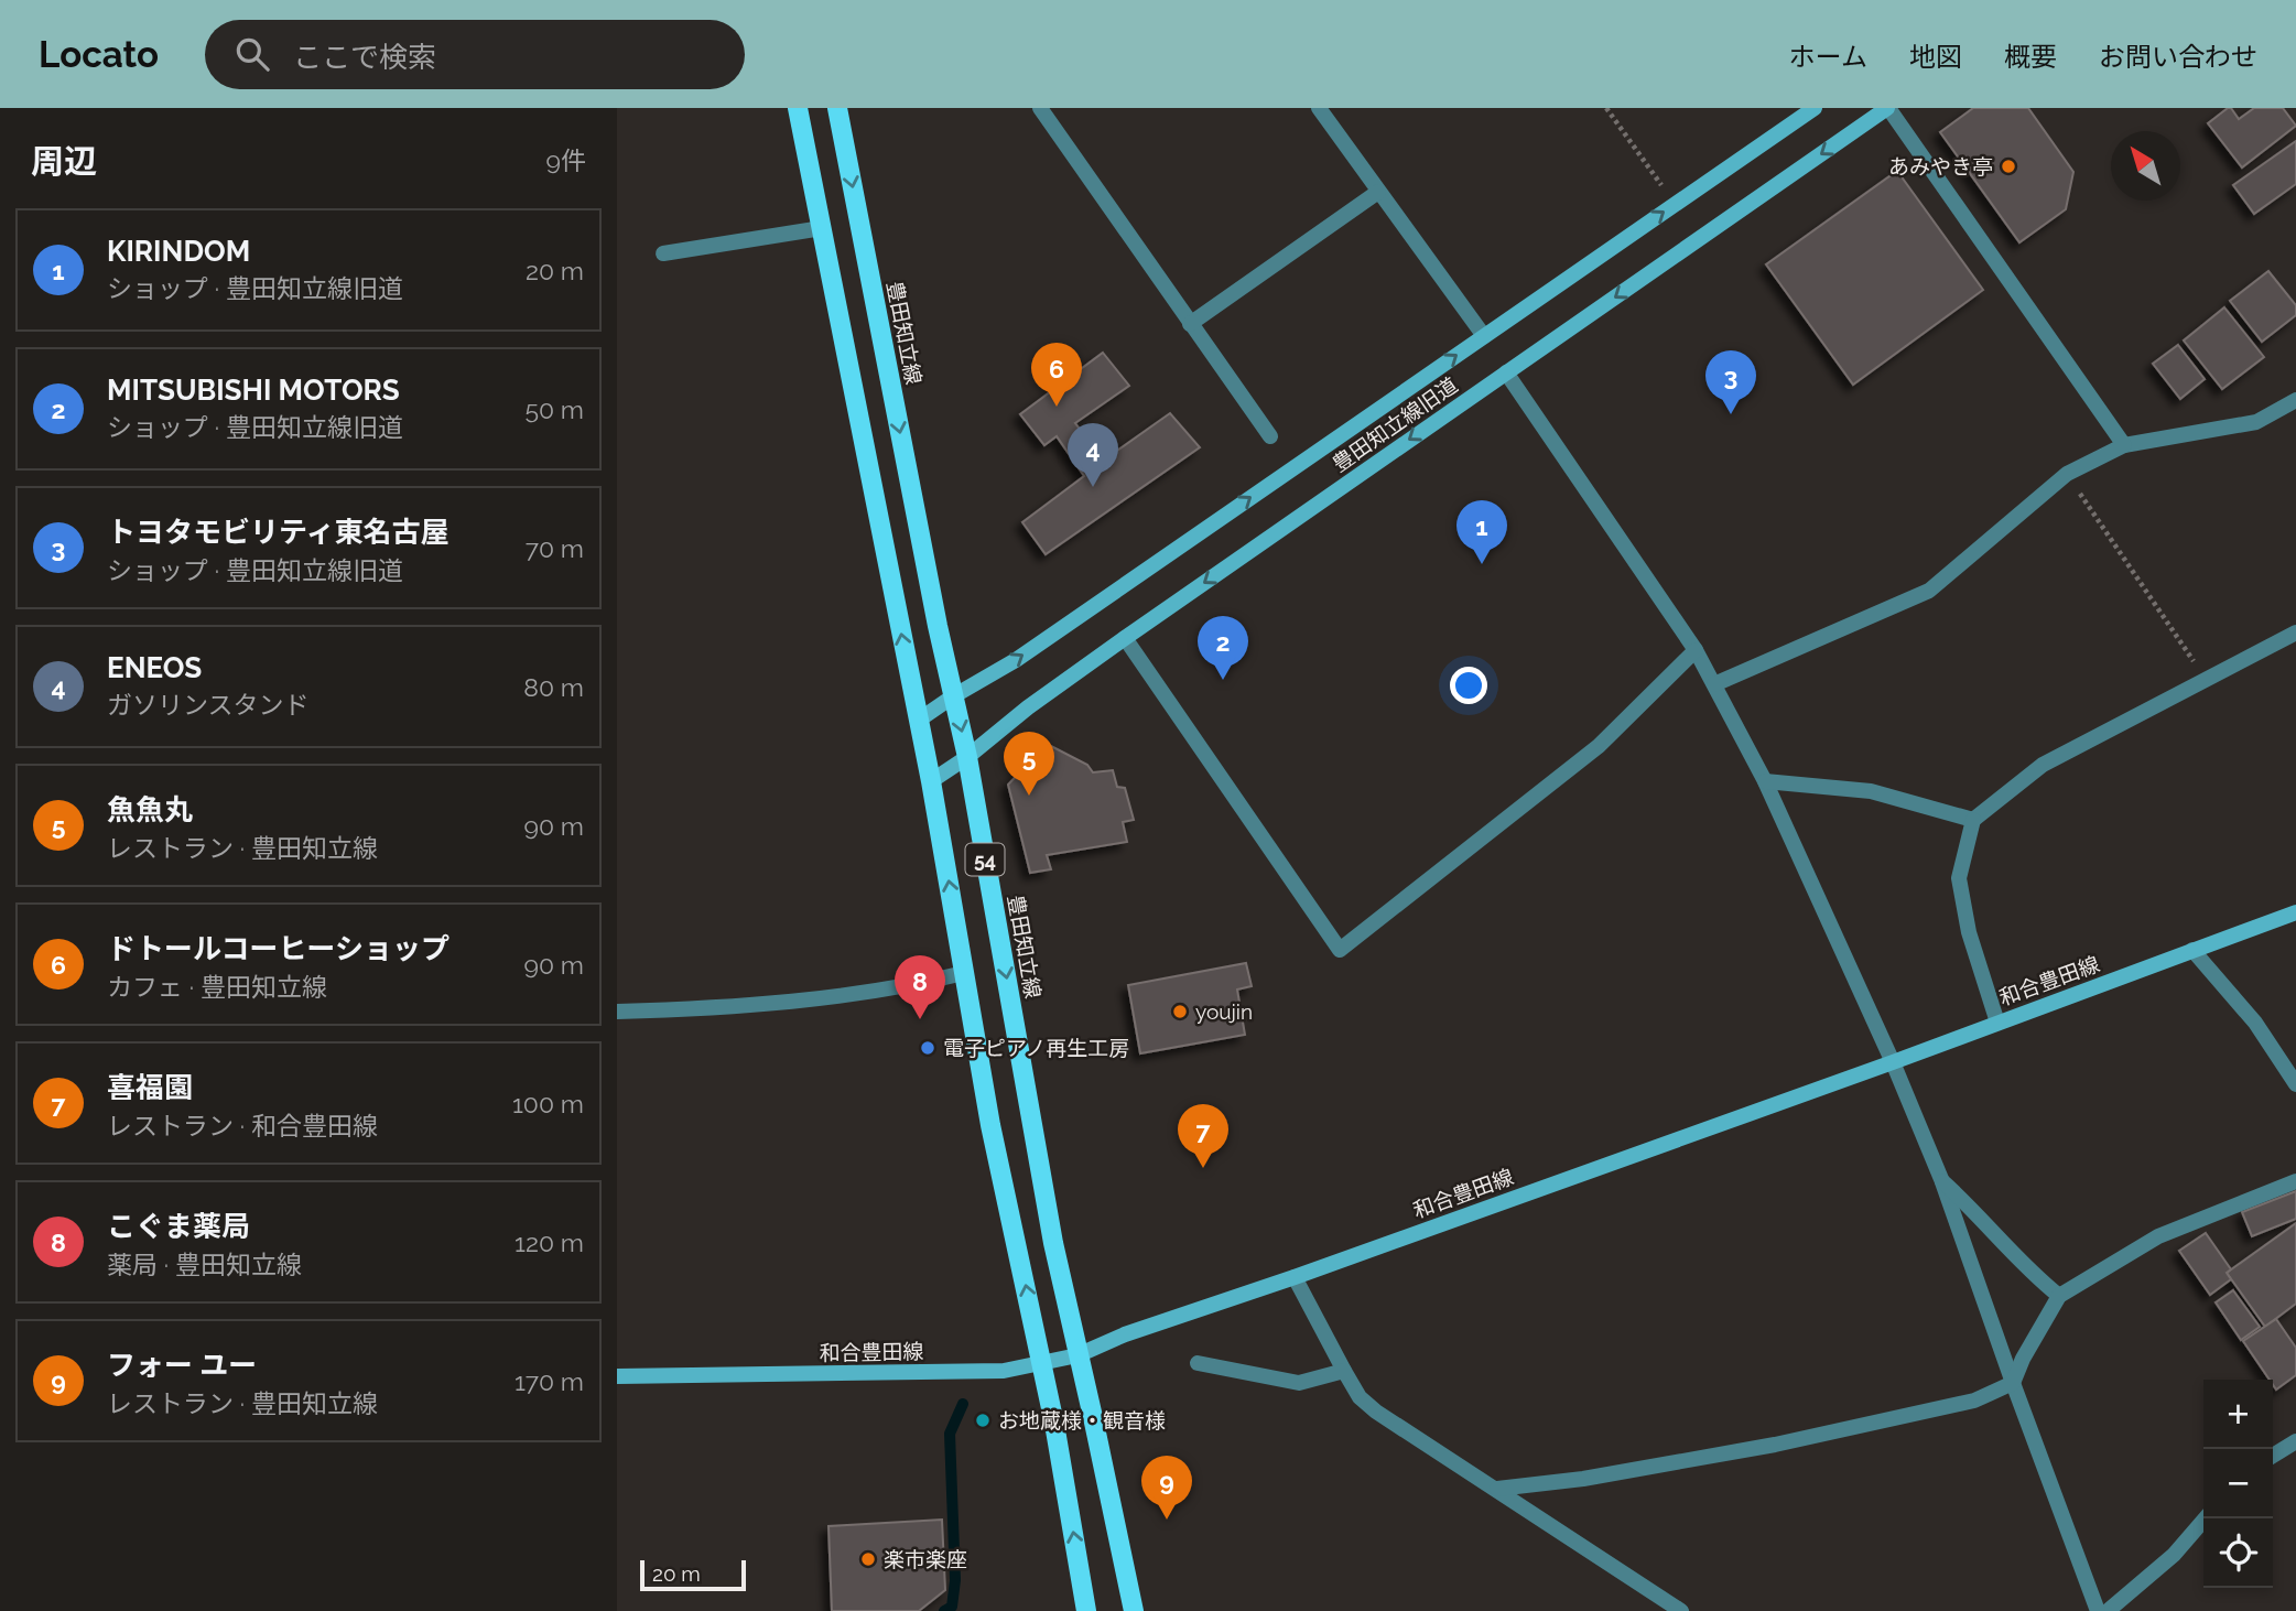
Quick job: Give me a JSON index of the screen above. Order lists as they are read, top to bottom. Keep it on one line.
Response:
{"streets":{"main road":["豊田知立線","54"],"street":["豊田知立線旧道","和合豊田線"]},"crossings":[["豊田知立線","豊田知立線旧道"],["豊田知立線","和合豊田線"],["豊田知立線旧道","54"],["54","和合豊田線"]],"places":["あみやき亭","youjin","電子ピアノ再生工房","お地蔵様・観音様","楽市楽座"],"scale_bar":"20 m","north":"top left","page":{"header":"Locato","search":"ここで検索","nav":["ホーム","地図","概要","お問い合わせ"],"heading":["周辺","9件"],"list":[{"mark":"1","name":"KIRINDOM","note":"ショップ · 豊田知立線旧道","value":"20 m"},{"mark":"2","name":"MITSUBISHI MOTORS","note":"ショップ · 豊田知立線旧道","value":"50 m"},{"mark":"3","name":"トヨタモビリティ東名古屋","note":"ショップ · 豊田知立線旧道","value":"70 m"},{"mark":"4","name":"ENEOS","note":"ガソリンスタンド","value":"80 m"},{"mark":"5","name":"魚魚丸","note":"レストラン · 豊田知立線","value":"90 m"},{"mark":"6","name":"ドトールコーヒーショップ","note":"カフェ · 豊田知立線","value":"90 m"},{"mark":"7","name":"喜福園","note":"レストラン · 和合豊田線","value":"100 m"},{"mark":"8","name":"こぐま薬局","note":"薬局 · 豊田知立線","value":"120 m"},{"mark":"9","name":"フォー ユー","note":"レストラン · 豊田知立線","value":"170 m"}],"pins":["6","3","4","1","2","5","8","7","9"],"map_buttons":["+","−"],"scale":"20 m"}}
